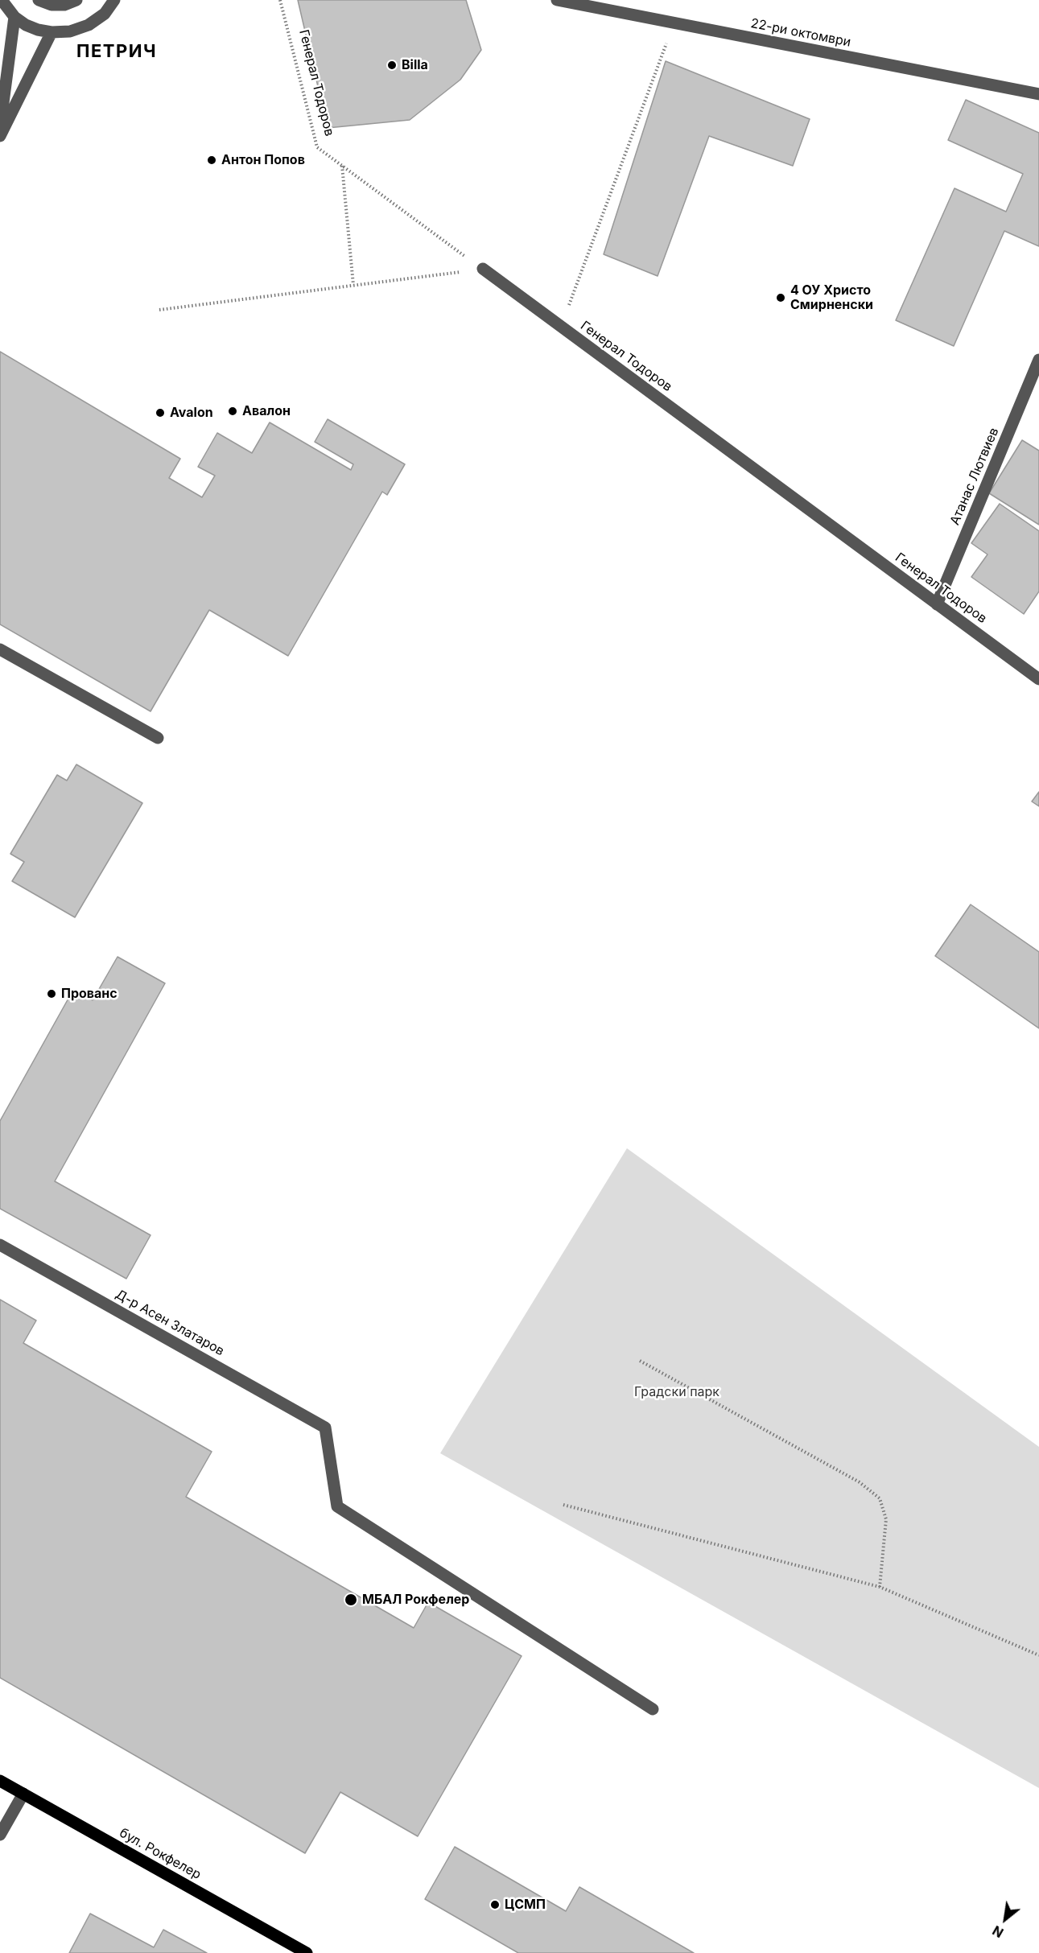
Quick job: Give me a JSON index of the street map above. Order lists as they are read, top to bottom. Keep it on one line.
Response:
{"streets":{"main road":["бул. Рокфелер"],"street":["22-ри октомври","Генерал Тодоров","Атанас Лютвиев","Д-р Асен Златаров"]},"crossings":[["Генерал Тодоров","Атанас Лютвиев"]],"districts":["ПЕТРИЧ"],"parks":["Градски парк"],"places":["Billa","Антон Попов","4 ОУ Христо Смирненски","Авалон","Avalon","Прованс","МБАЛ Рокфелер","ЦСМП"],"north":"bottom left"}
